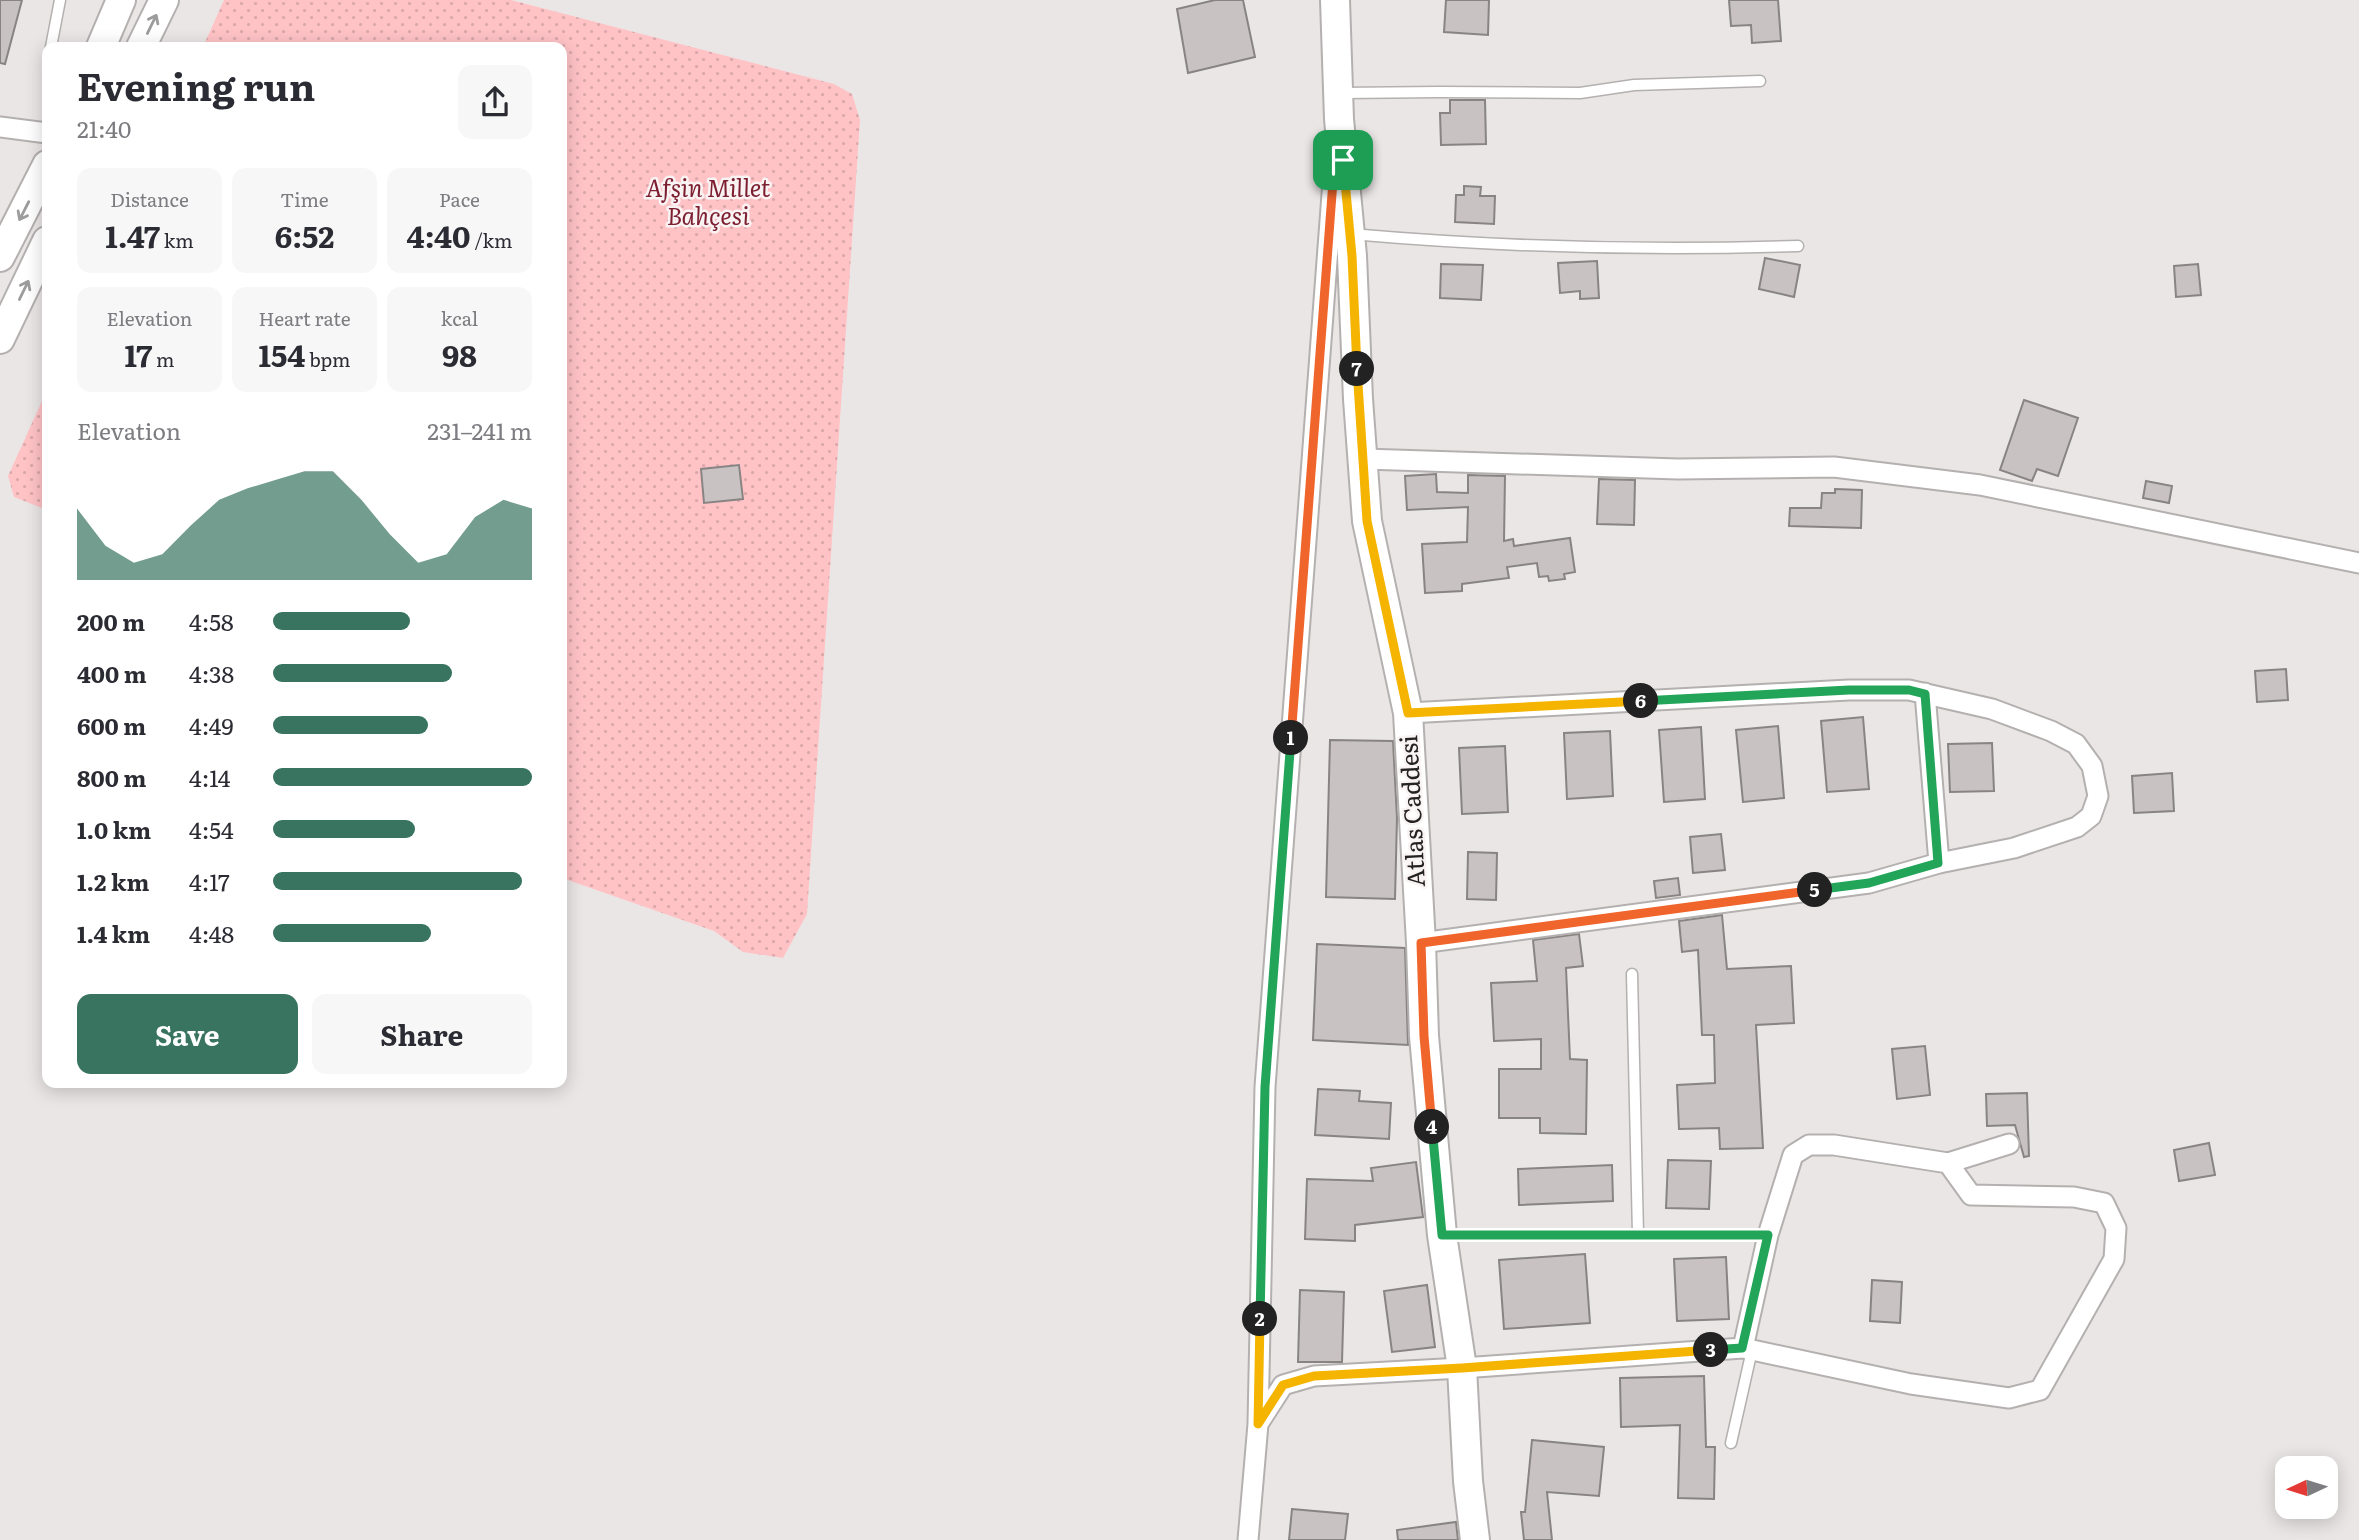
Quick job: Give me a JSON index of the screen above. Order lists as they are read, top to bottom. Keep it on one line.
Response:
{"streets":{"street":["Atlas Caddesi"]},"parks":["Afşin Millet Bahçesi"],"north":"left","page":{"heading":["Evening run","21:40"],"stats":[["Distance","1.47 km"],["Time","6:52"],["Pace","4:40 /km"],["Elevation","17 m"],["Heart rate","154 bpm"],["kcal","98"]],"pins":["7","6","1","5","4","2","3"],"chart":["Elevation","231–241 m"],"list":[{"name":"200 m","note":"4:58"},{"name":"400 m","note":"4:38"},{"name":"600 m","note":"4:49"},{"name":"800 m","note":"4:14"},{"name":"1.0 km","note":"4:54"},{"name":"1.2 km","note":"4:17"},{"name":"1.4 km","note":"4:48"}],"buttons":["Save","Share"]}}
